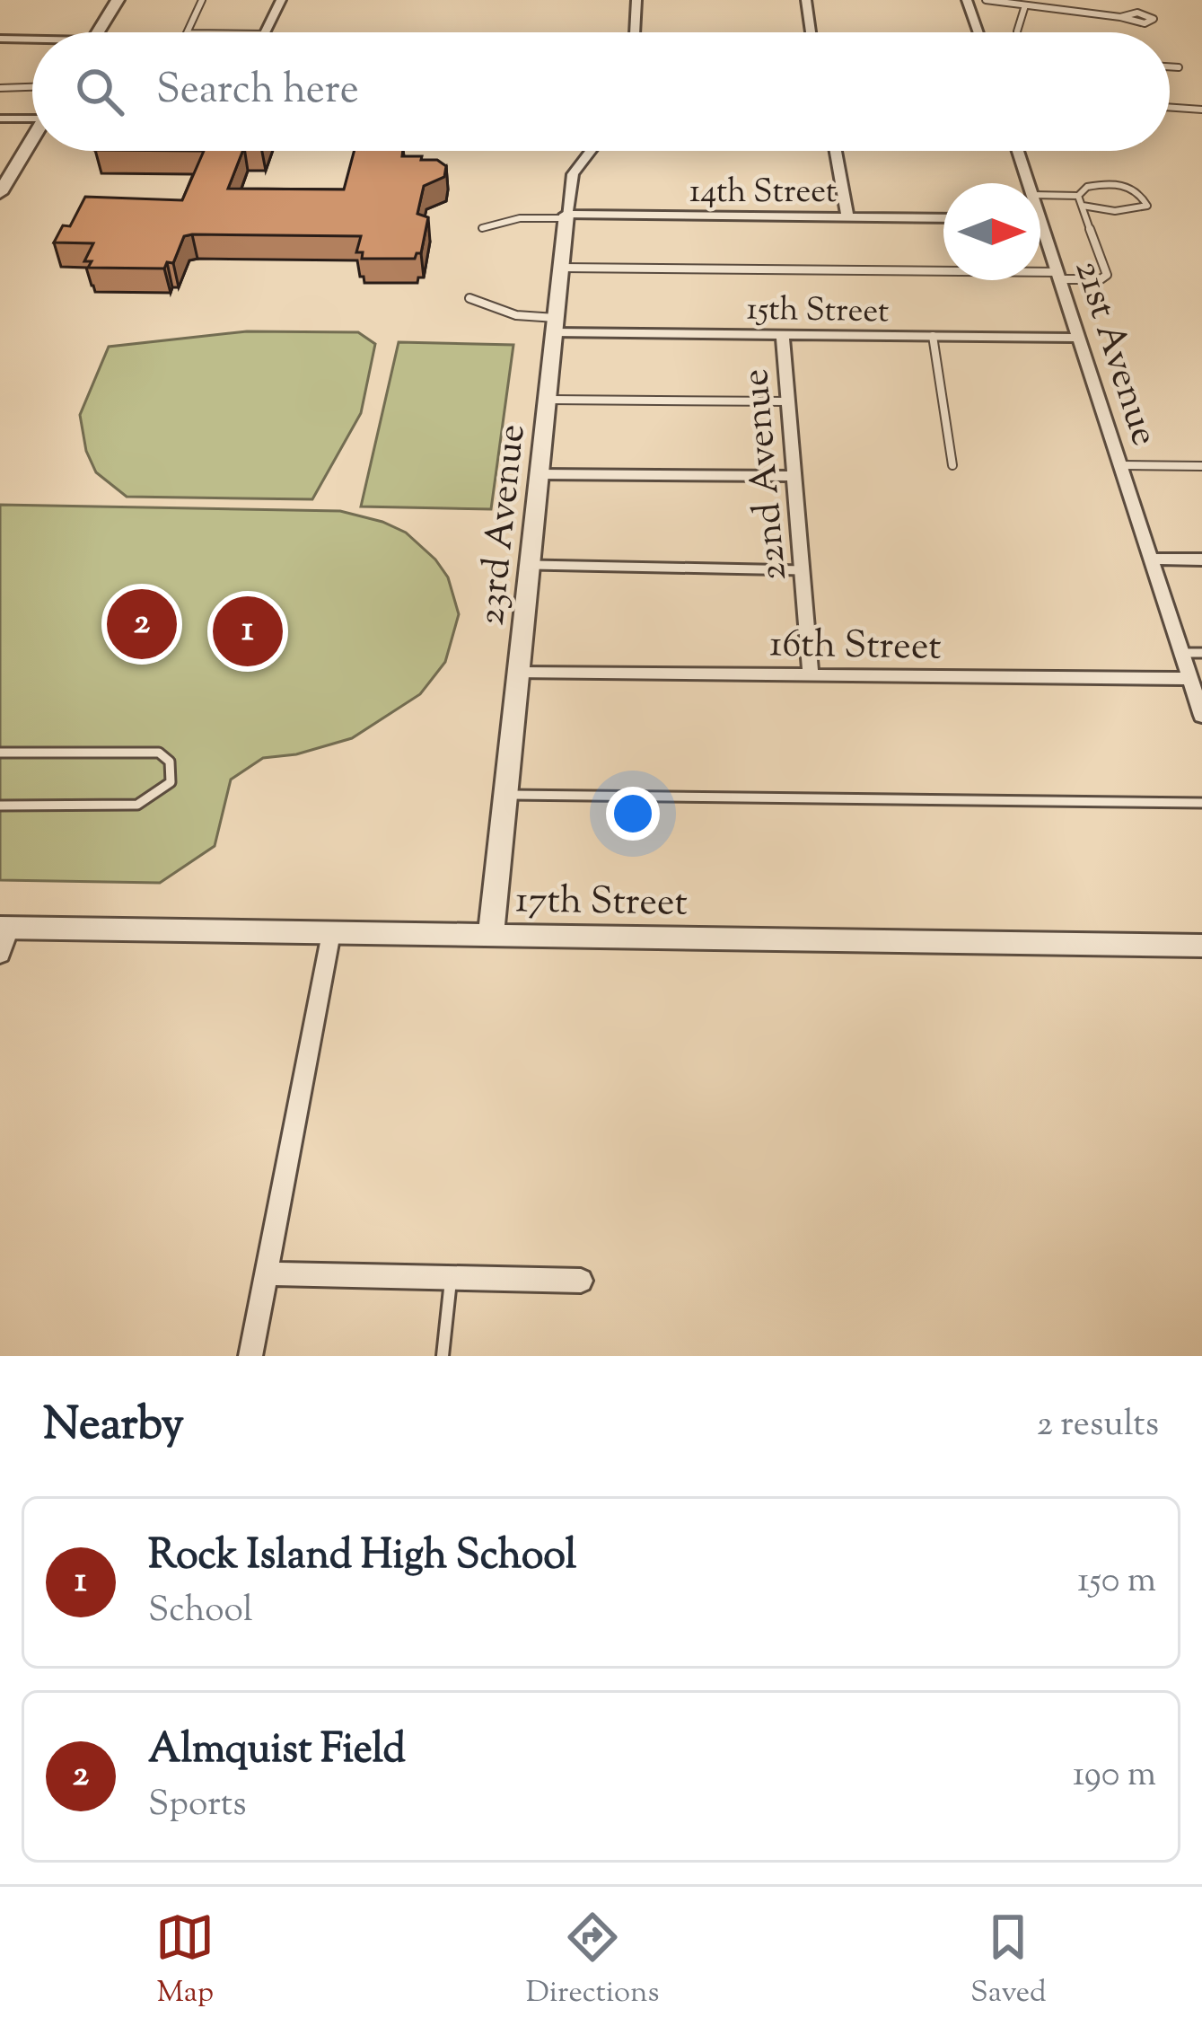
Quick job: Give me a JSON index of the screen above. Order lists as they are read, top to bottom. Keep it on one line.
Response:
{"streets":{"street":["14th Street","15th Street","21st Avenue","22nd Avenue","23rd Avenue","16th Street","17th Street"]},"crossings":[["14th Street","23rd Avenue"],["15th Street","21st Avenue"],["15th Street","22nd Avenue"],["15th Street","23rd Avenue"],["21st Avenue","16th Street"],["22nd Avenue","16th Street"],["23rd Avenue","16th Street"],["23rd Avenue","17th Street"]],"north":"right","page":{"search":"Search here","pins":["2","1"],"heading":["Nearby","2 results"],"list":[{"mark":"1","name":"Rock Island High School","note":"School","value":"150 m"},{"mark":"2","name":"Almquist Field","note":"Sports","value":"190 m"}],"nav":["Map","Directions","Saved"]}}
